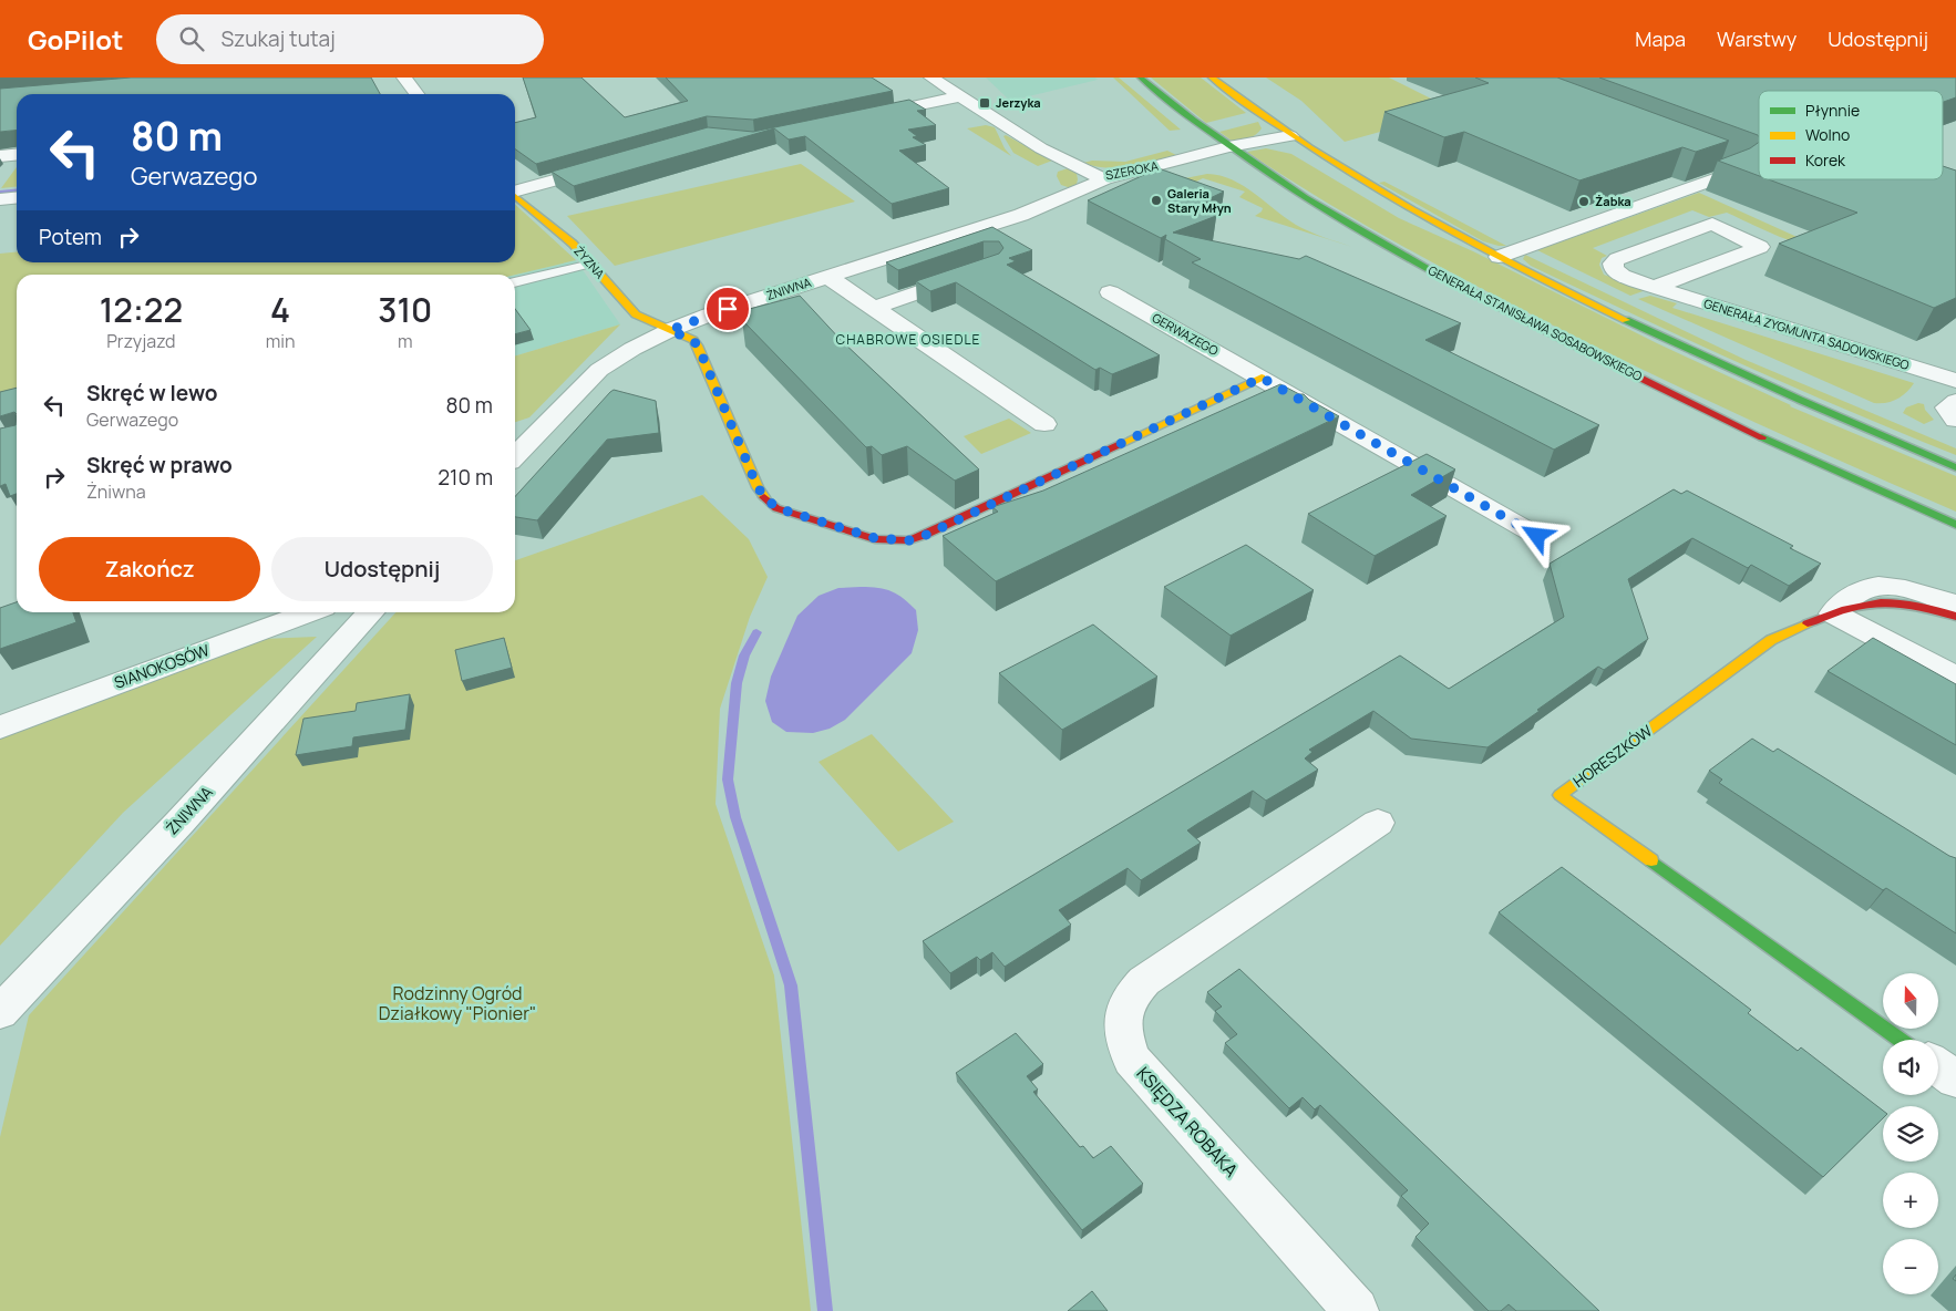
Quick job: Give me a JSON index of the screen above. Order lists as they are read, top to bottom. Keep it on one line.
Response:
{"streets":{"main road":["ŻYZNA","GENERAŁA STANISŁAWA SOSABOWSKIEGO","HORESZKÓW"],"street":["SZEROKA","ŻNIWNA","GERWAZEGO","GENERAŁA ZYGMUNTA SADOWSKIEGO","SIANOKOSÓW","KSIĘDZA ROBAKA"]},"crossings":[["SZEROKA","ŻNIWNA"],["SZEROKA","GENERAŁA STANISŁAWA SOSABOWSKIEGO"],["ŻYZNA","ŻNIWNA"]],"districts":["CHABROWE OSIEDLE"],"parks":["Rodzinny Ogród Działkowy \"Pionier\""],"places":{"transit":["Jerzyka"],"other":["Galeria Stary Młyn","Żabka"]},"legend":["Płynnie","Wolno","Korek"],"north":"top","page":{"header":"GoPilot","search":"Szukaj tutaj","nav":["Mapa","Warstwy","Udostępnij"],"turn":["80 m","Gerwazego"],"then":"Potem","eta":["12:22","Przyjazd","4","min","310","m"],"list":[{"name":"Skręć w lewo","note":"Gerwazego","value":"80 m"},{"name":"Skręć w prawo","note":"Żniwna","value":"210 m"}],"buttons":["Zakończ","Udostępnij"],"map_buttons":["+","−"]}}
